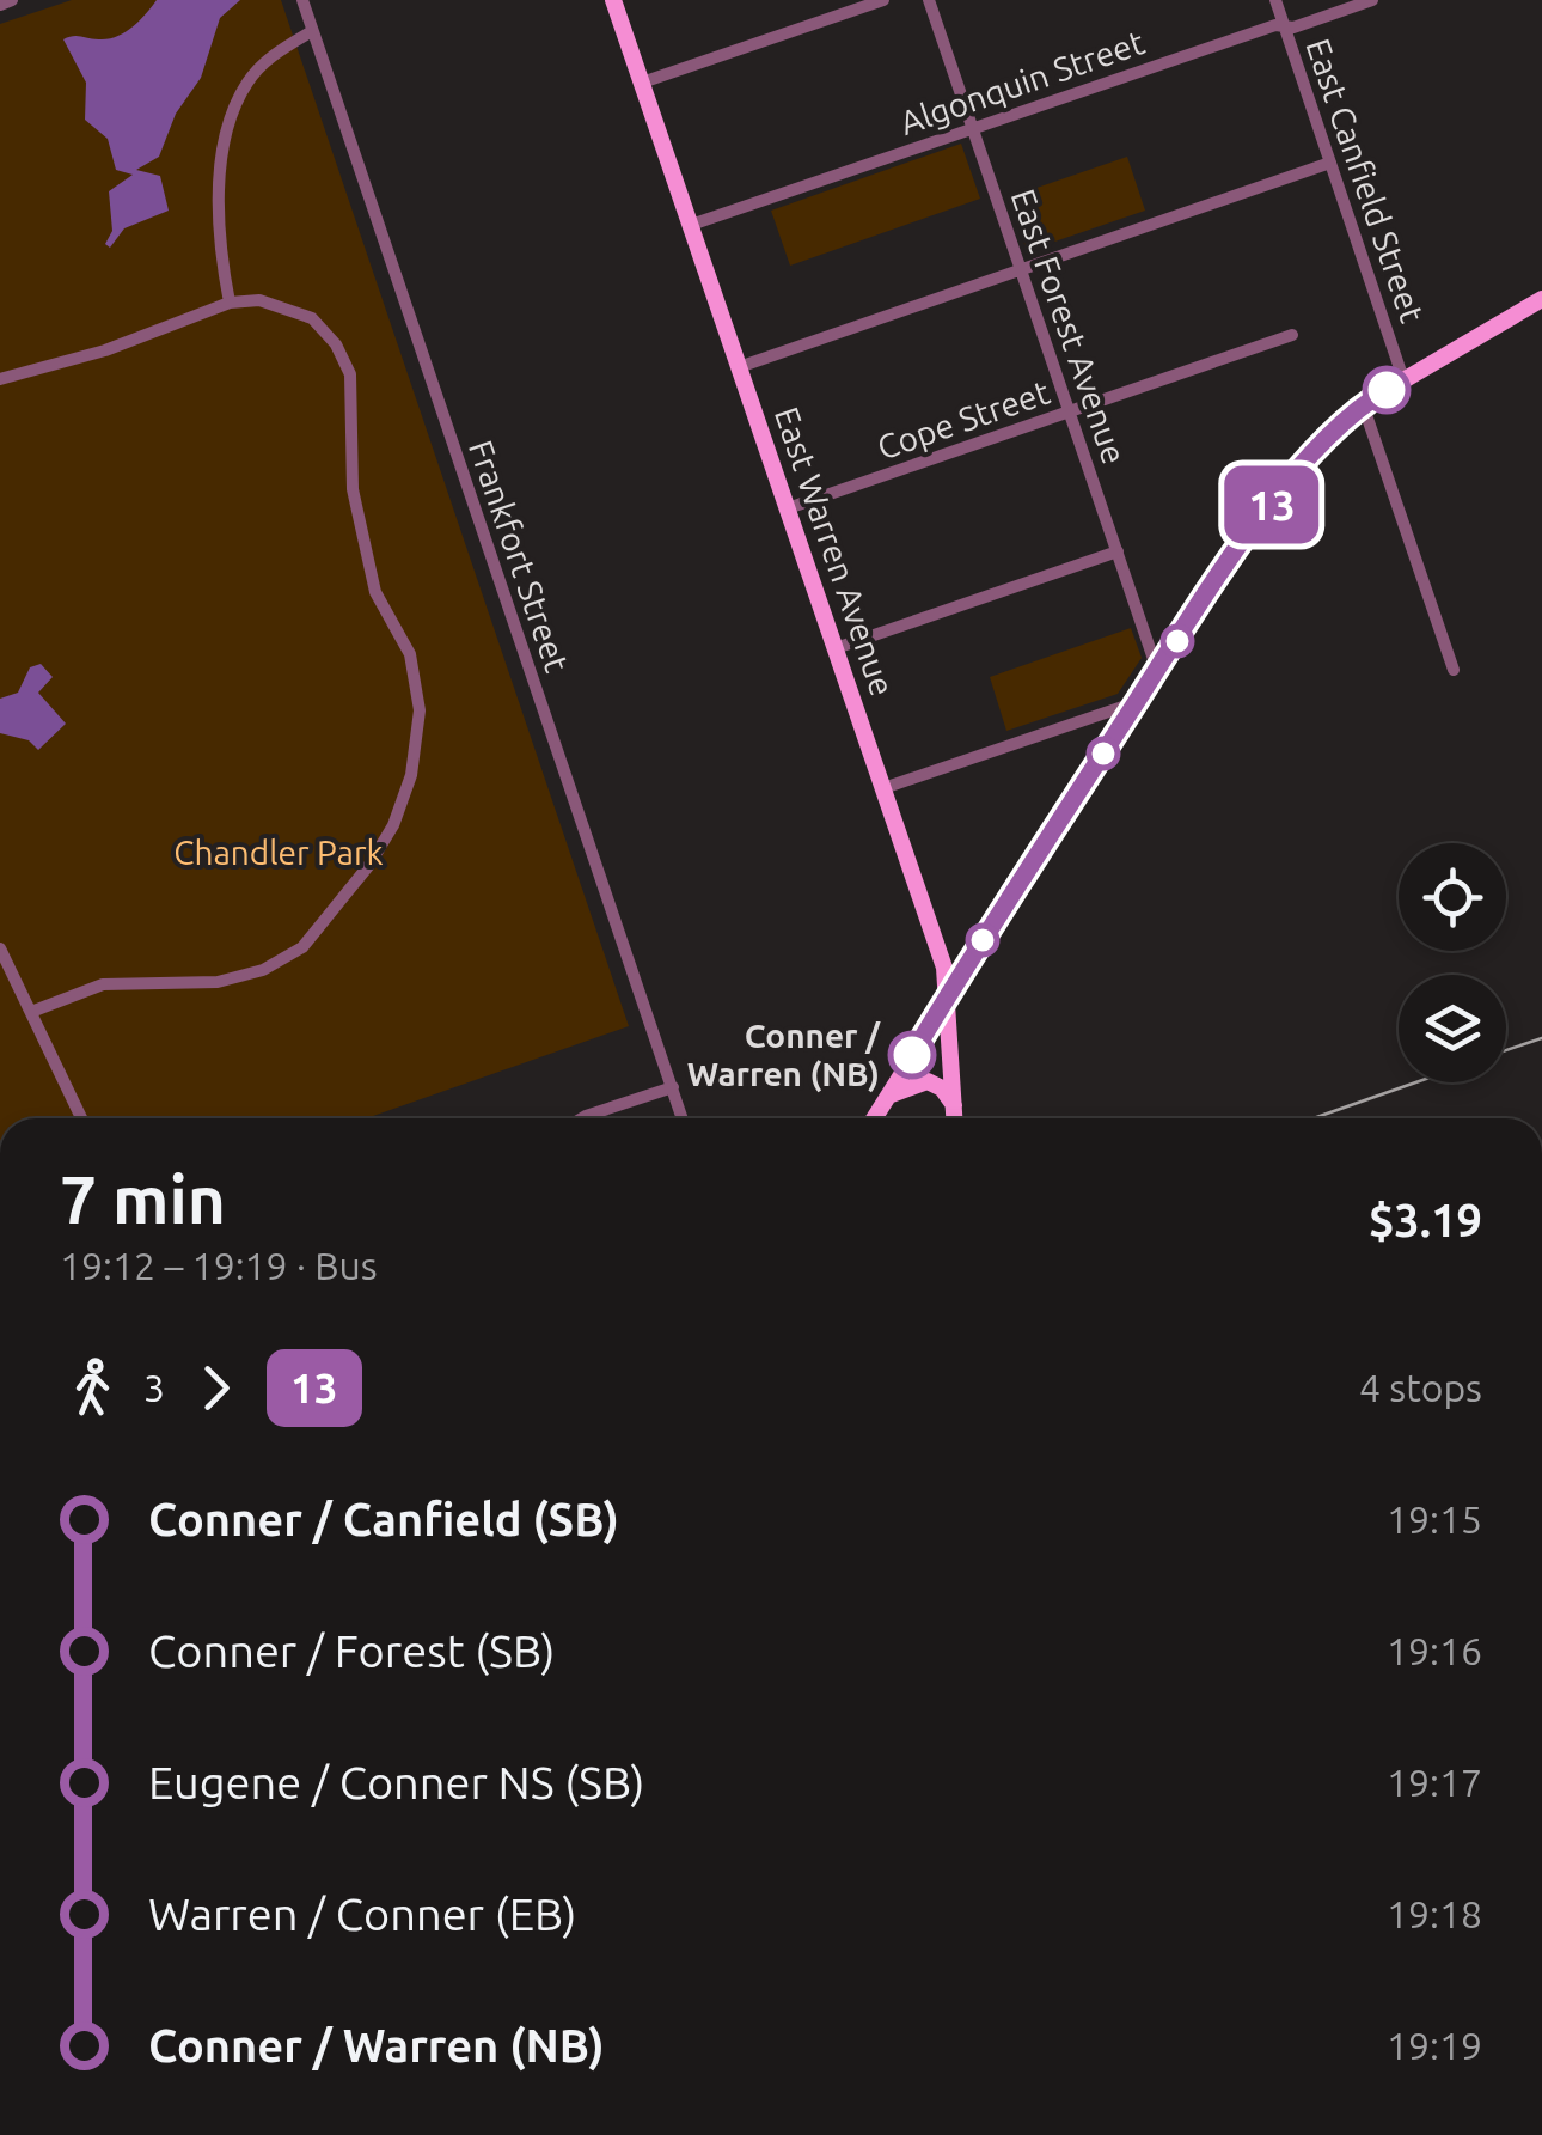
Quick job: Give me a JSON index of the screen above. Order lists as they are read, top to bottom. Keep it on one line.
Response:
{"streets":{"main road":["East Warren Avenue"],"street":["Algonquin Street","East Canfield Street","East Forest Avenue","Cope Street","Frankfort Street"]},"crossings":[["Algonquin Street","East Canfield Street"],["Algonquin Street","East Forest Avenue"],["Algonquin Street","East Warren Avenue"],["East Forest Avenue","Cope Street"],["Cope Street","East Warren Avenue"]],"parks":["Chandler Park"],"places":["Conner / Warren (NB)"],"lines":["bus line 13"],"page":{"on_map":"13","heading":["7 min","19:12 – 19:19 · Bus","$3.19"],"legs":["3","13","4 stops"],"list":[{"name":"Conner / Canfield (SB)","value":"19:15"},{"name":"Conner / Forest (SB)","value":"19:16"},{"name":"Eugene / Conner NS (SB)","value":"19:17"},{"name":"Warren / Conner (EB)","value":"19:18"},{"name":"Conner / Warren (NB)","value":"19:19"}]}}
